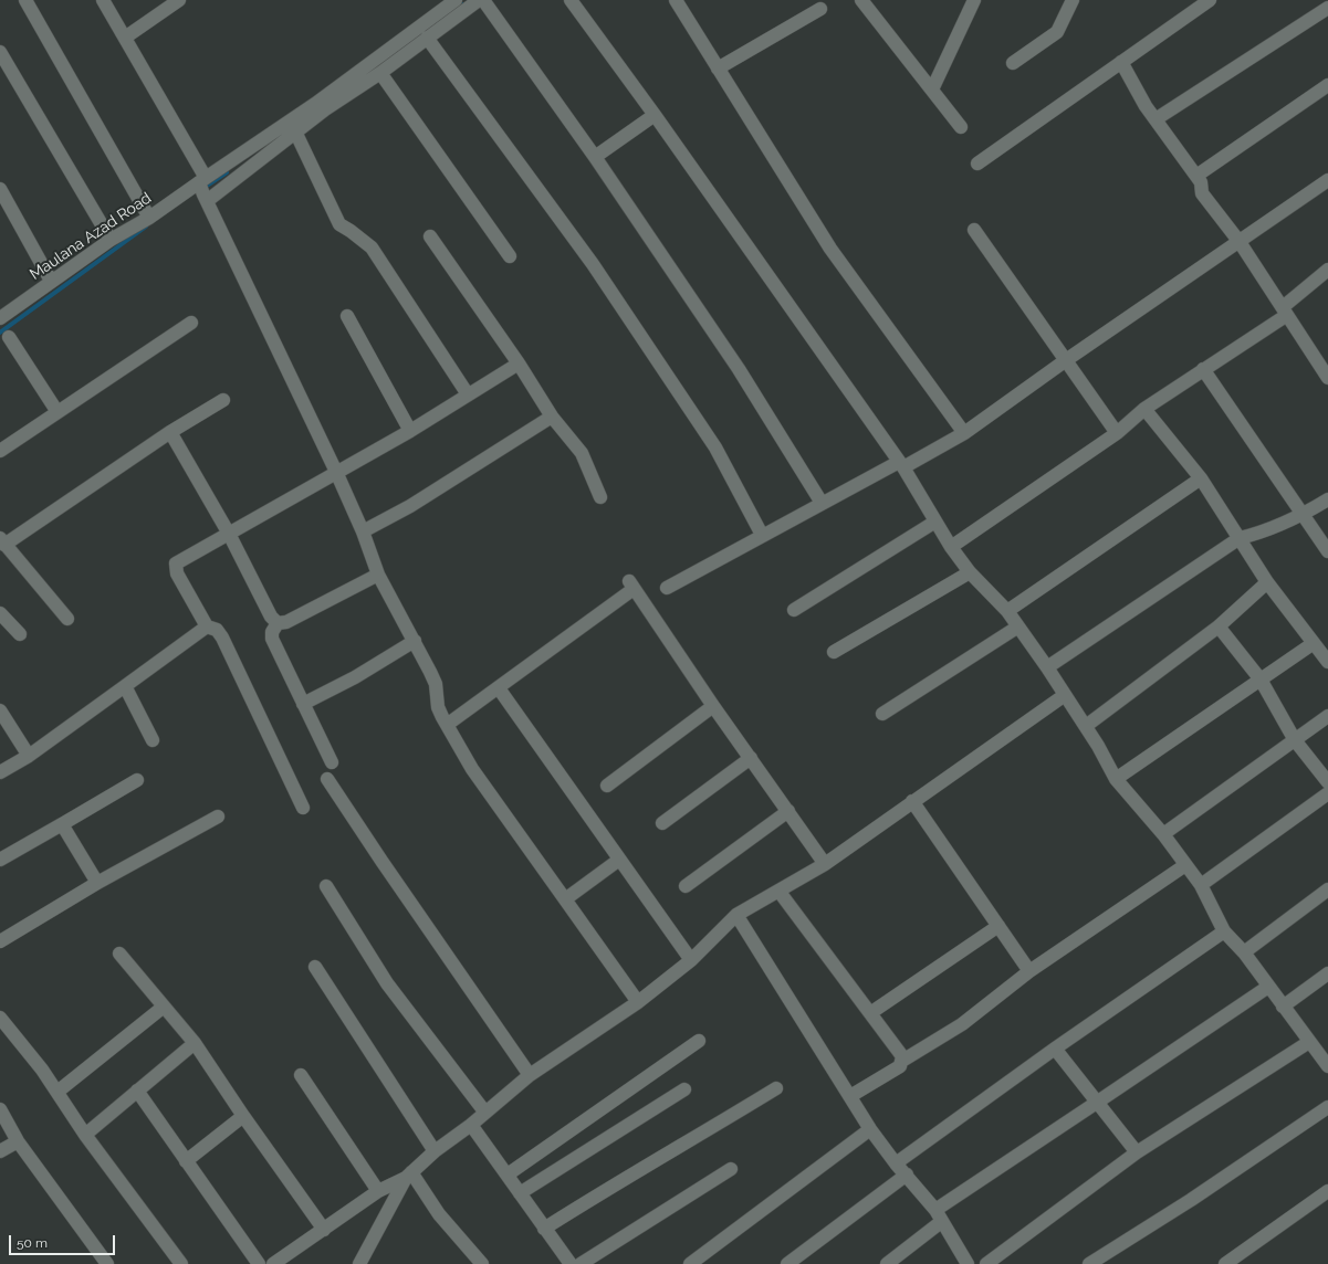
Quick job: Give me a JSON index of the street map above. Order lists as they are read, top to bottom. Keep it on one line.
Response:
{"streets":{"street":["Maulana Azad Road"]},"scale_bar":"50 m"}
